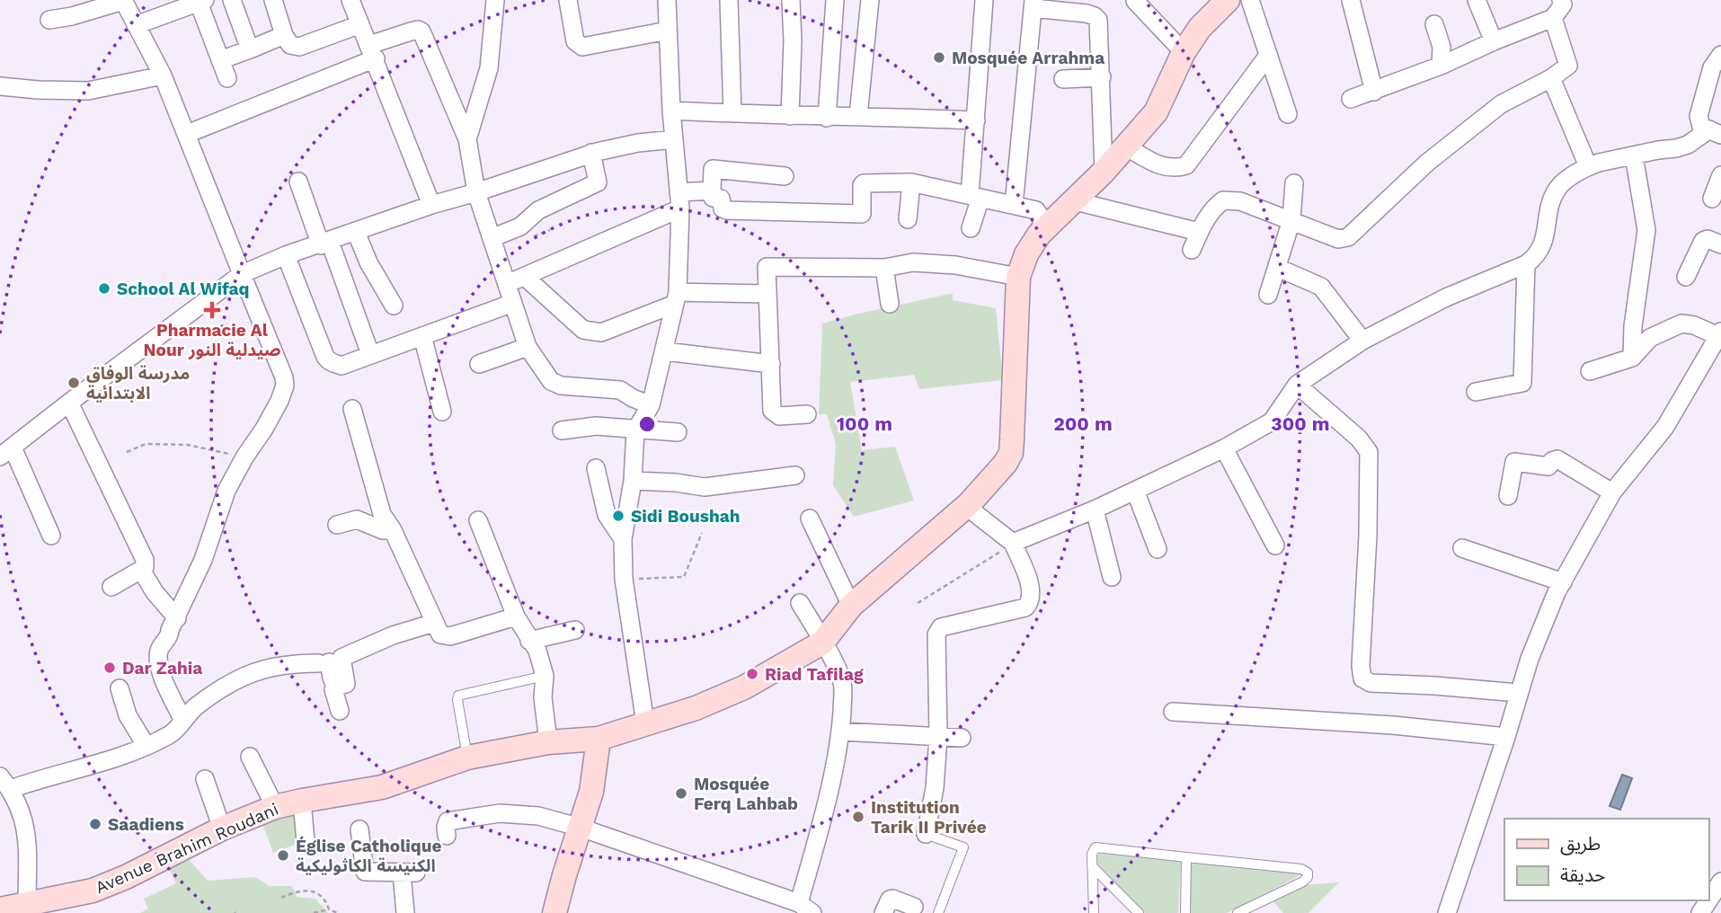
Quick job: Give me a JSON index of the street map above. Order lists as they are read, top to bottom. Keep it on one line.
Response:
{"streets":{"street":["Avenue Brahim Roudani"]},"places":{"other":["Mosquée Arrahma","School Al Wifaq","مدرسة الوفاق الابتدائية","Sidi Boushah","Dar Zahia","Riad Tafilag","Mosquée Ferq Lahbab","Institution Tarik II Privée","Saadiens","Église Catholique الكنيسة الكاثوليكية"],"health":["Pharmacie Al Nour صيدلية النور"]},"legend":["طريق","حديقة"],"rings":["100 m","200 m","300 m"]}
